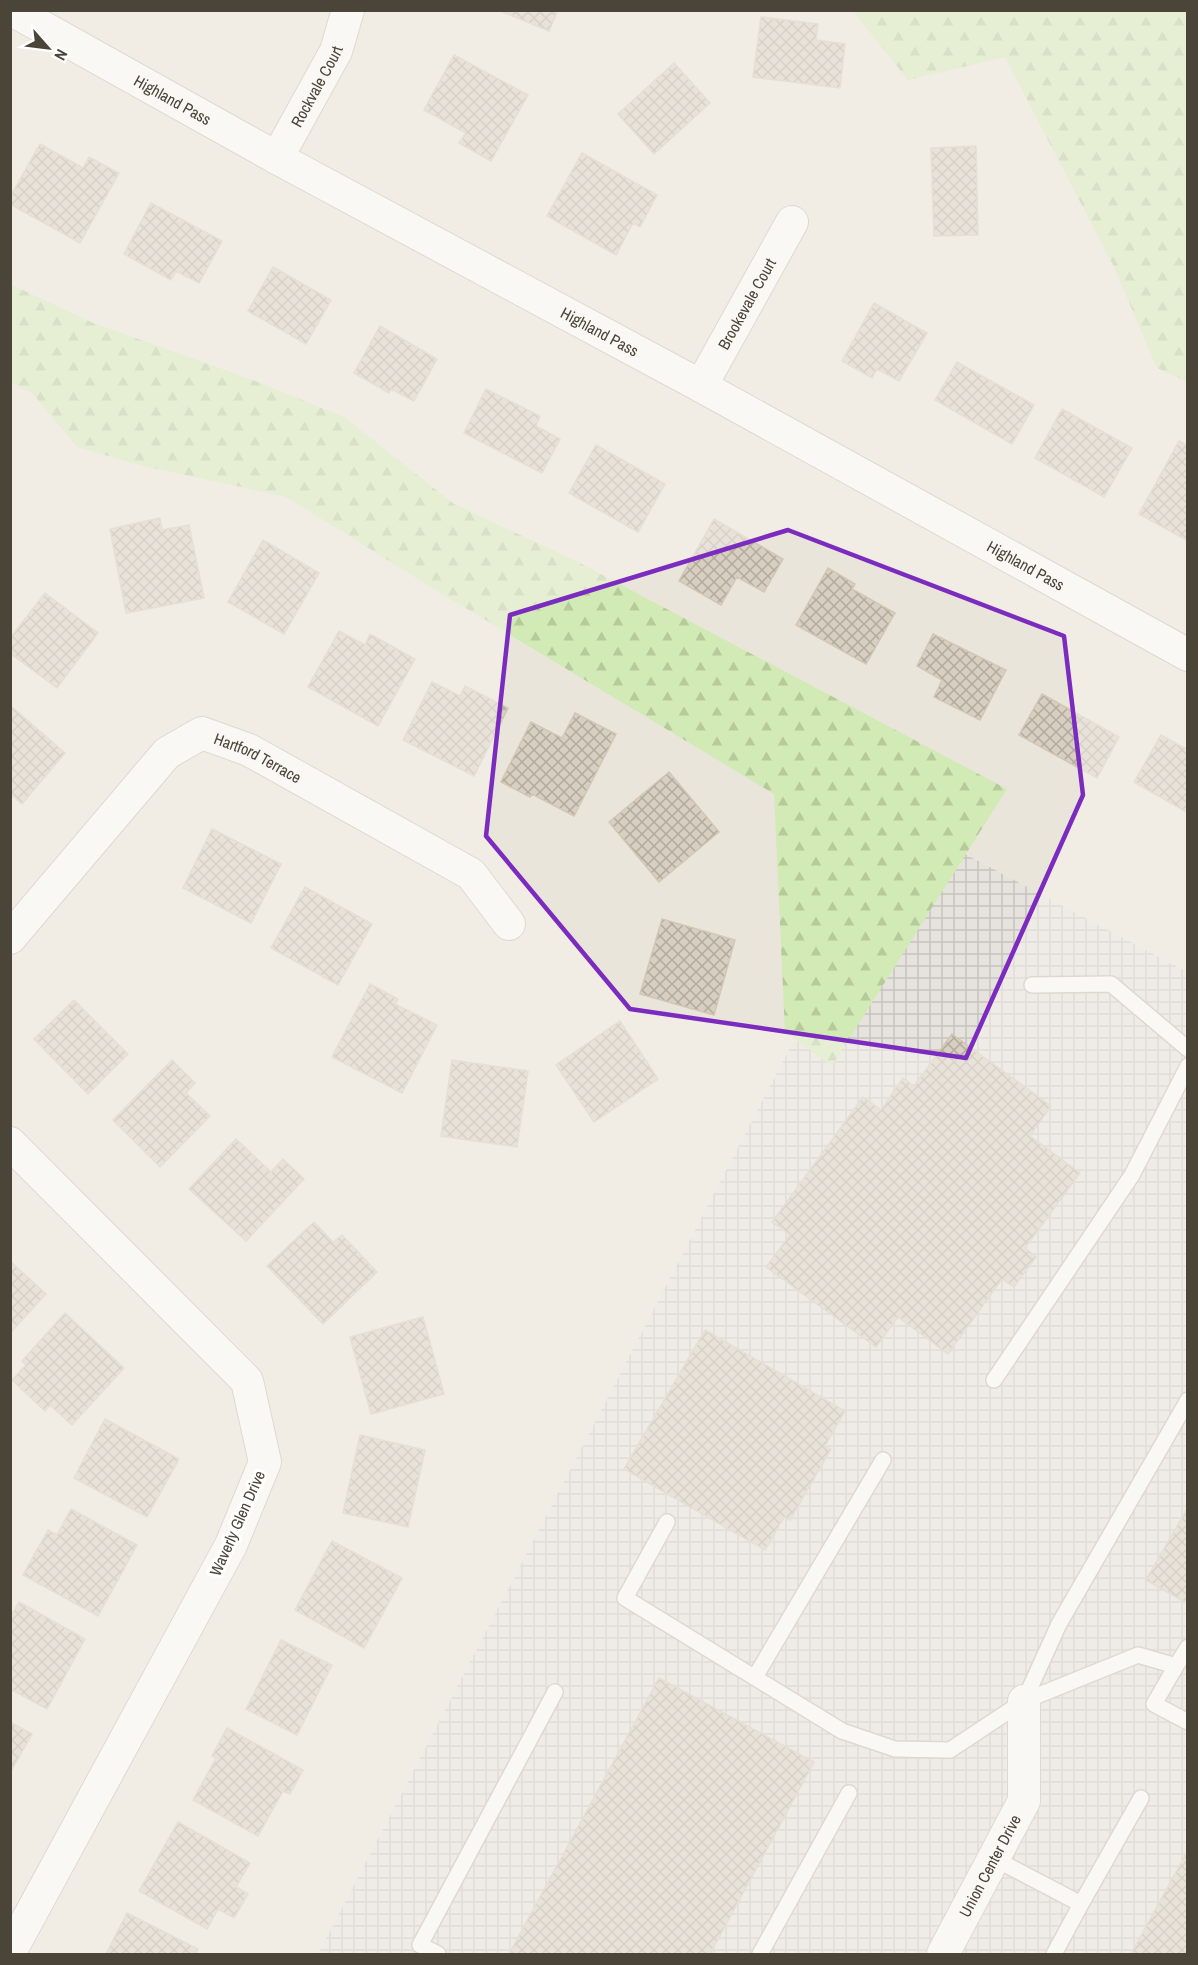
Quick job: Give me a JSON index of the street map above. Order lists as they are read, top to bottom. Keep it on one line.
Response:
{"streets":{"street":["Rockvale Court","Highland Pass","Brookevale Court","Hartford Terrace","Waverly Glen Drive","Union Center Drive"]},"crossings":[["Rockvale Court","Highland Pass"],["Highland Pass","Brookevale Court"]],"north":"bottom right"}
